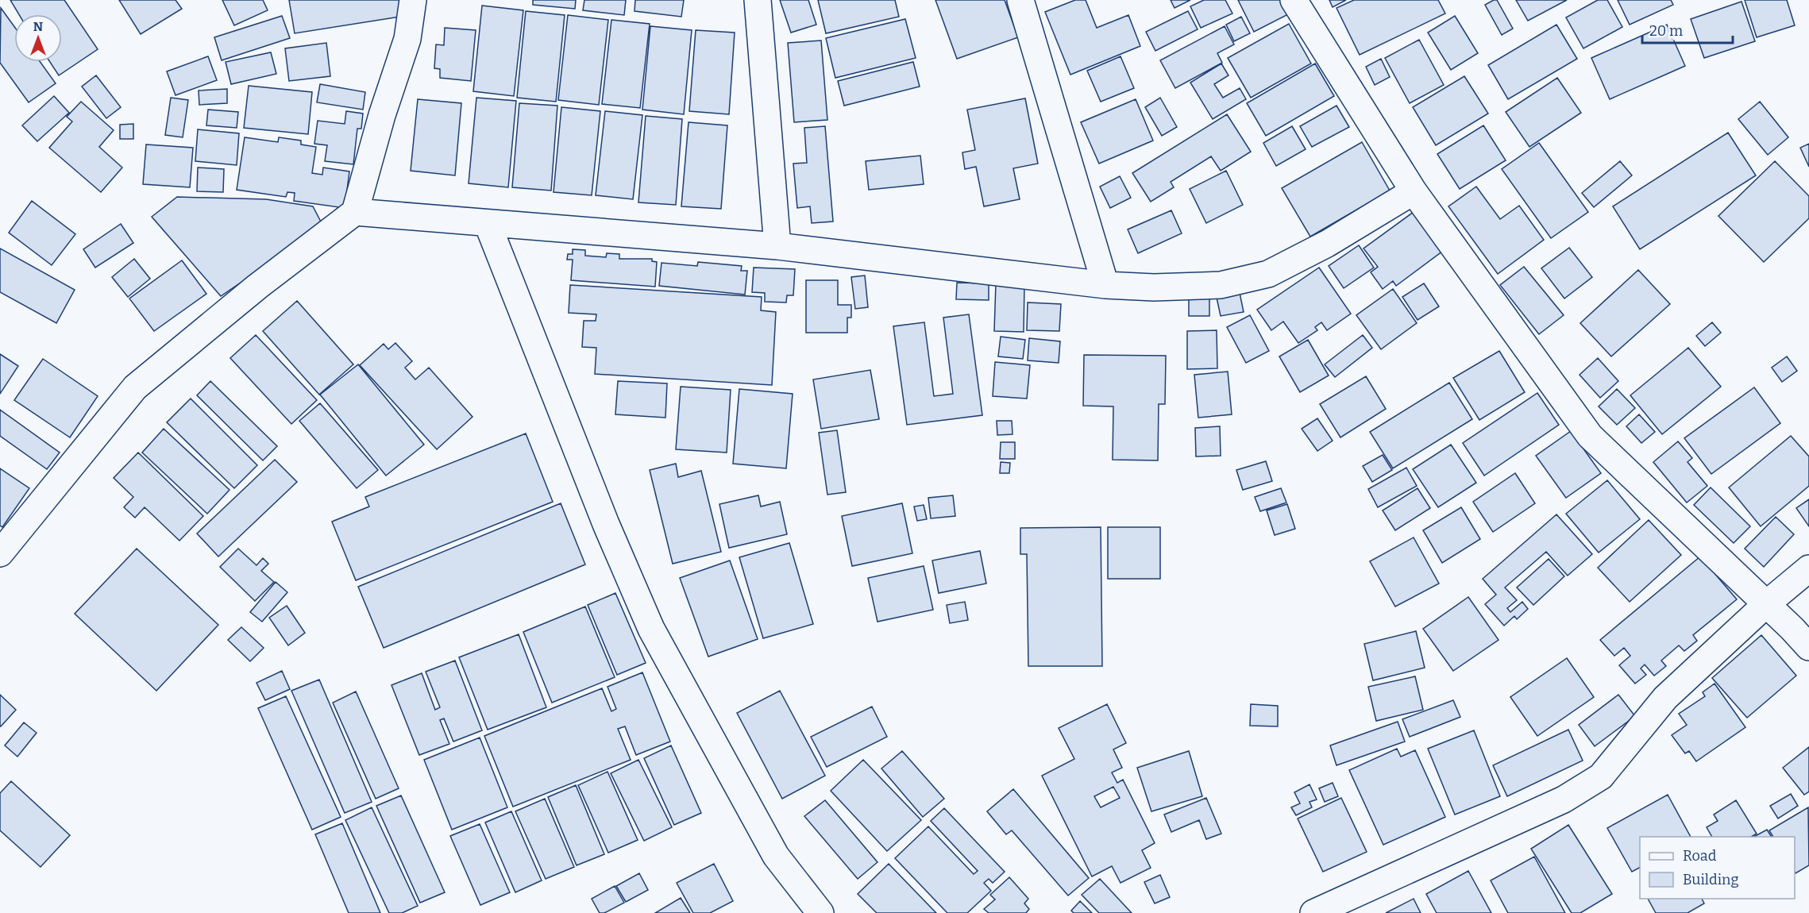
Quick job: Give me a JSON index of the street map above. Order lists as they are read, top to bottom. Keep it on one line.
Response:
{"legend":["Road","Building"],"scale_bar":"20 m","north":"top"}
